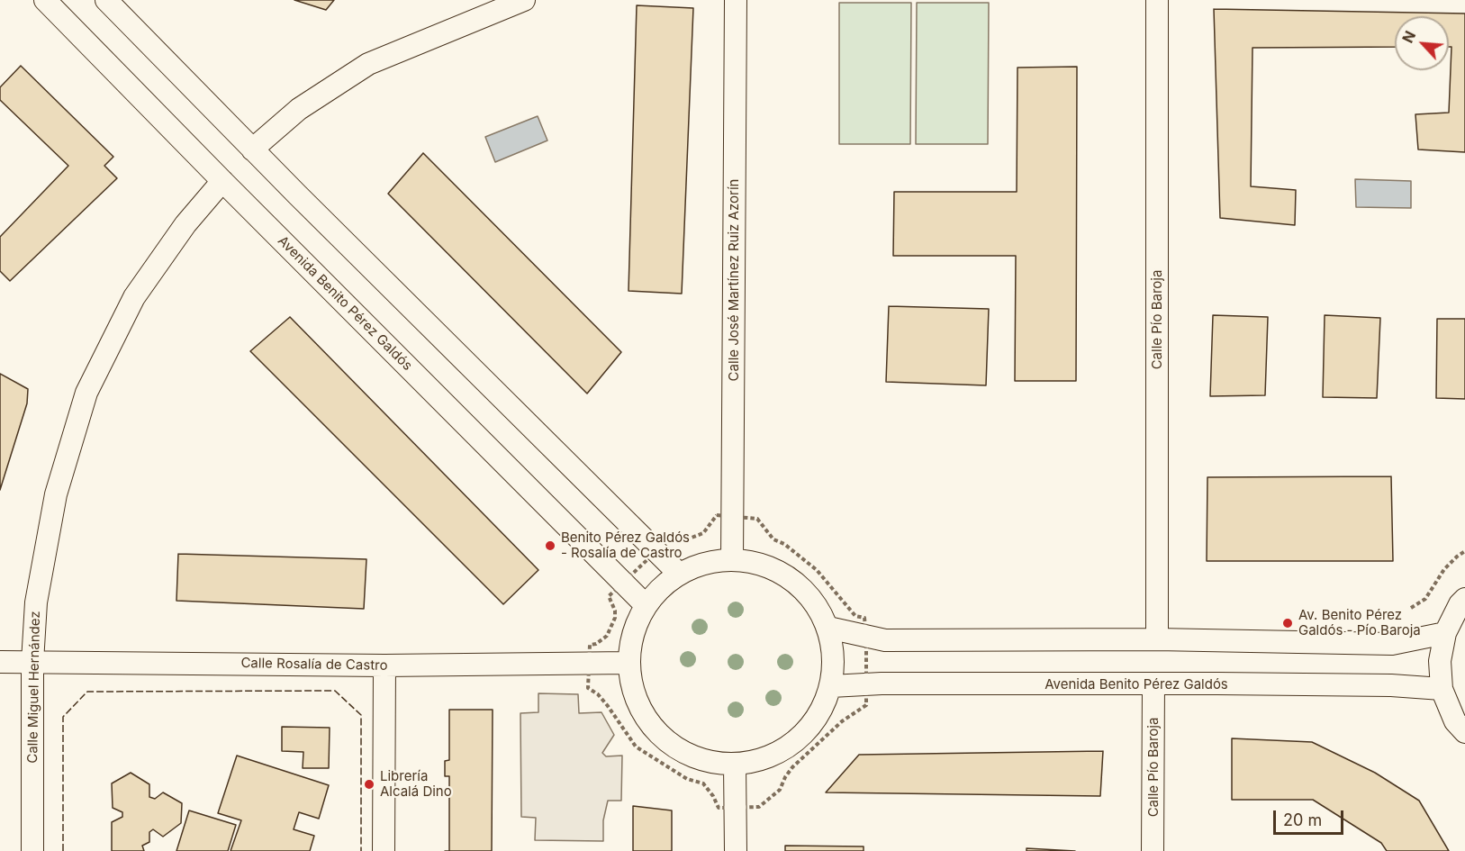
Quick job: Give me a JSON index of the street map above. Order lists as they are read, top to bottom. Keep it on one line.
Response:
{"streets":{"street":["Calle José Martínez Ruiz Azorín","Avenida Benito Pérez Galdós","Calle Pío Baroja","Calle Rosalía de Castro","Calle Miguel Hernández"]},"crossings":[["Avenida Benito Pérez Galdós","Calle Pío Baroja"],["Avenida Benito Pérez Galdós","Calle Miguel Hernández"],["Calle Rosalía de Castro","Calle Miguel Hernández"]],"places":["Benito Pérez Galdós - Rosalía de Castro","Av. Benito Pérez Galdós - Pío Baroja","Librería Alcalá Dino"],"scale_bar":"20 m","north":"top left"}
